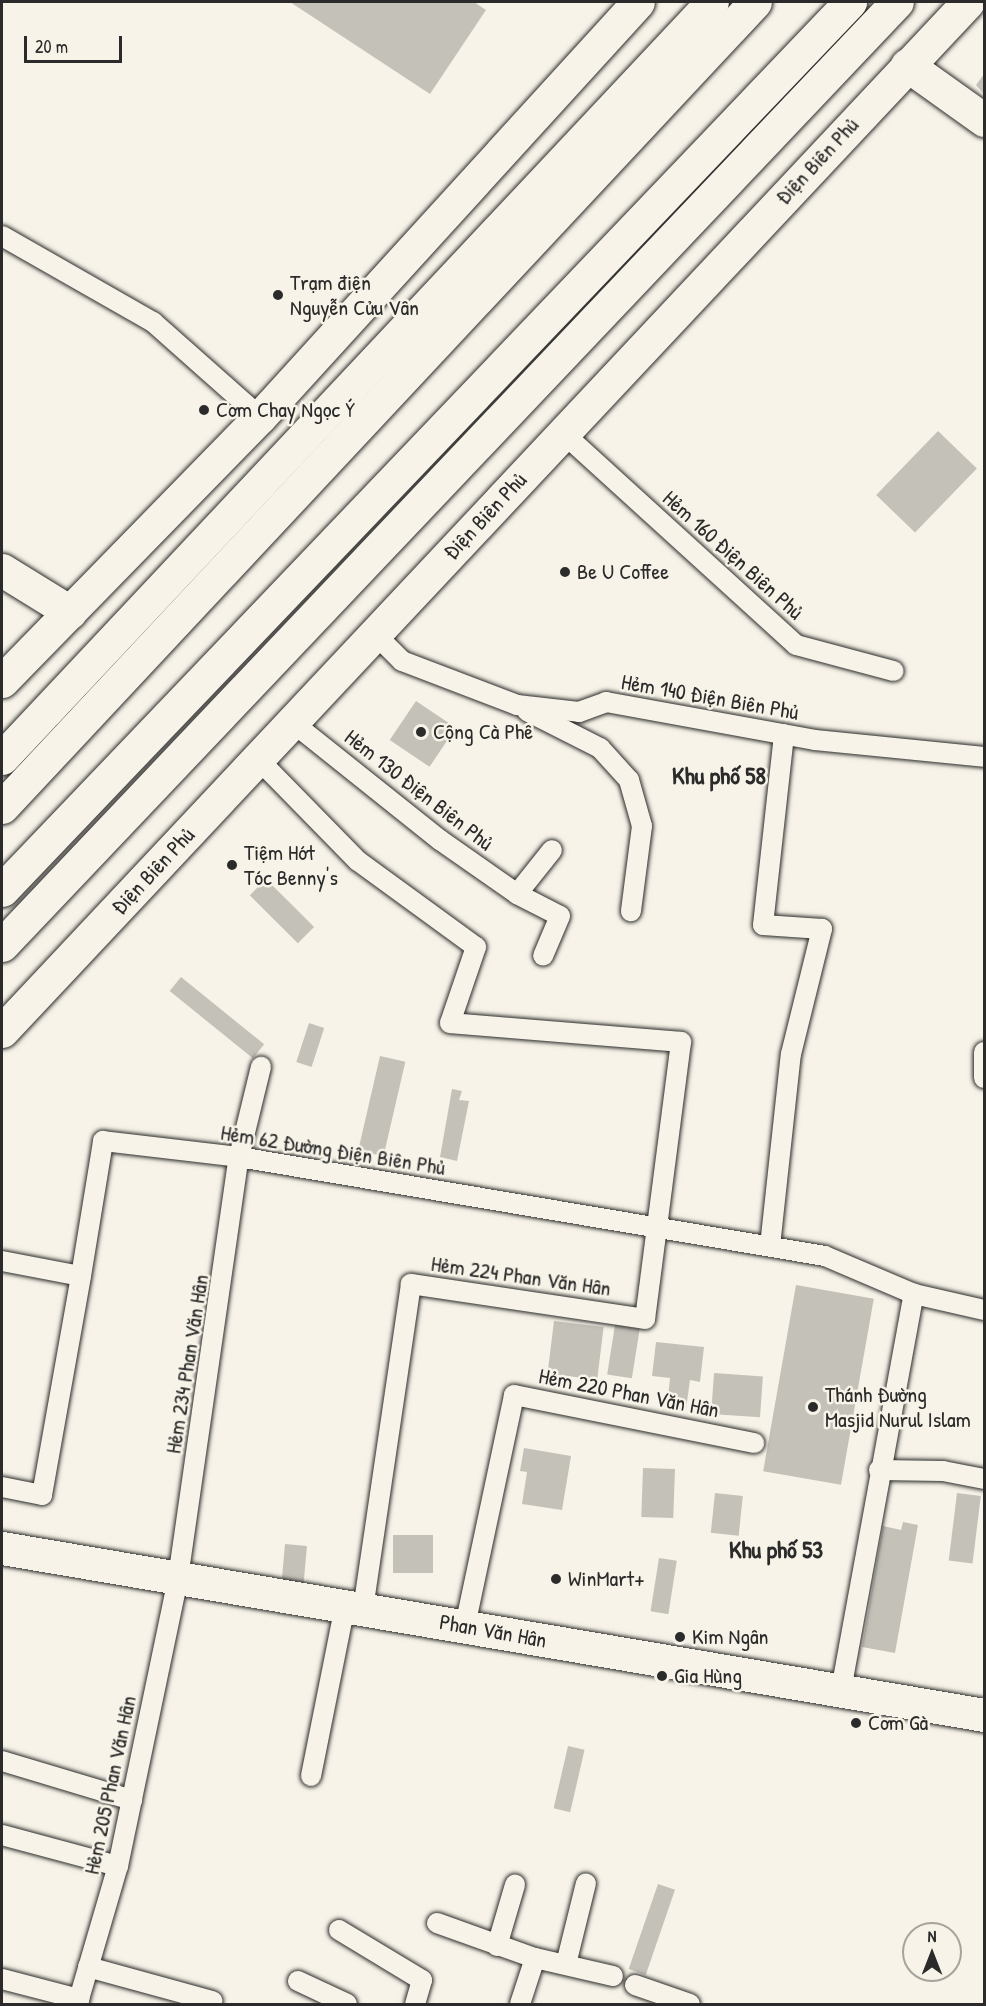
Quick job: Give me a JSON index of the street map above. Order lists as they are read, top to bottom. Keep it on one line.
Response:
{"streets":{"main road":["Điện Biên Phủ","Phan Văn Hân"],"lane":["Hẻm 160 Điện Biên Phủ","Hẻm 140 Điện Biên Phủ","Hẻm 130 Điện Biên Phủ","Hẻm 62 Đường Điện Biên Phủ","Hẻm 224 Phan Văn Hân","Hẻm 234 Phan Văn Hân","Hẻm 220 Phan Văn Hân","Hẻm 205 Phan Văn Hân"]},"crossings":[["Điện Biên Phủ","Hẻm 160 Điện Biên Phủ"],["Điện Biên Phủ","Hẻm 140 Điện Biên Phủ"],["Điện Biên Phủ","Hẻm 130 Điện Biên Phủ"],["Hẻm 62 Đường Điện Biên Phủ","Hẻm 224 Phan Văn Hân"],["Hẻm 62 Đường Điện Biên Phủ","Hẻm 234 Phan Văn Hân"],["Hẻm 224 Phan Văn Hân","Phan Văn Hân"],["Hẻm 234 Phan Văn Hân","Phan Văn Hân"],["Hẻm 234 Phan Văn Hân","Hẻm 205 Phan Văn Hân"],["Hẻm 220 Phan Văn Hân","Phan Văn Hân"],["Phan Văn Hân","Hẻm 205 Phan Văn Hân"]],"districts":["Khu phố 58","Khu phố 53"],"places":["Trạm điện Nguyễn Cửu Vân","Cơm Chay Ngọc Ý","Be U Coffee","Cộng Cà Phê","Tiệm Hớt Tóc Benny's","Thánh Đường Masjid Nurul Islam","WinMart+","Kim Ngân","Gia Hùng","Cơm Gà"],"scale_bar":"20 m","north":"top"}
